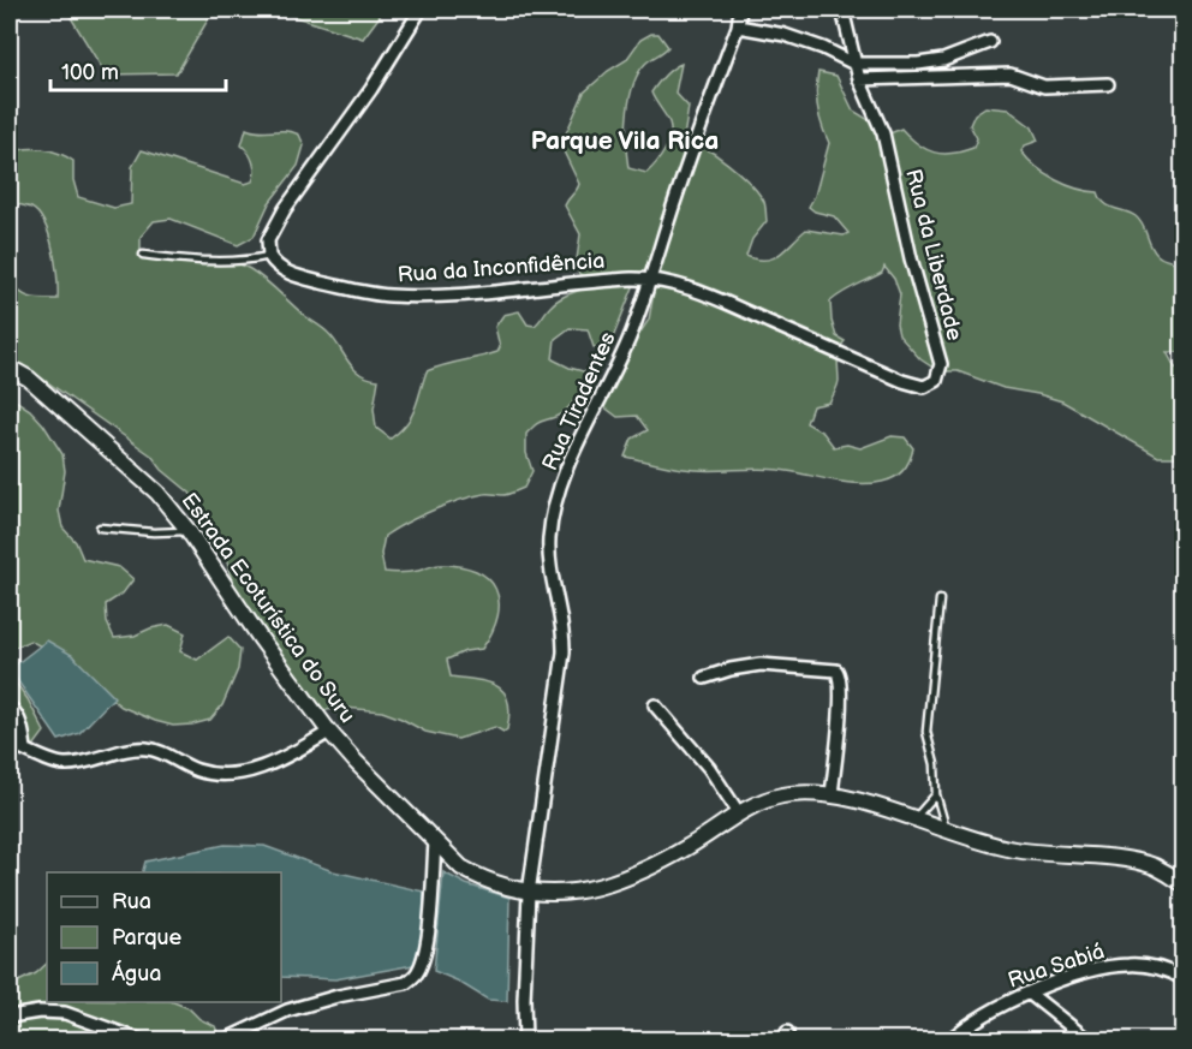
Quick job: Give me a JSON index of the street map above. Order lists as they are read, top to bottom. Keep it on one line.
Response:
{"streets":{"main road":["Estrada Ecoturística do Suru"],"street":["Rua da Liberdade","Rua da Inconfidência","Rua Tiradentes","Rua Sabiá"]},"crossings":[["Rua da Liberdade","Rua da Inconfidência"],["Rua da Liberdade","Rua Tiradentes"],["Rua da Inconfidência","Rua Tiradentes"],["Rua Tiradentes","Estrada Ecoturística do Suru"]],"districts":["Parque Vila Rica"],"legend":["Rua","Parque","Água"],"scale_bar":"100 m"}
